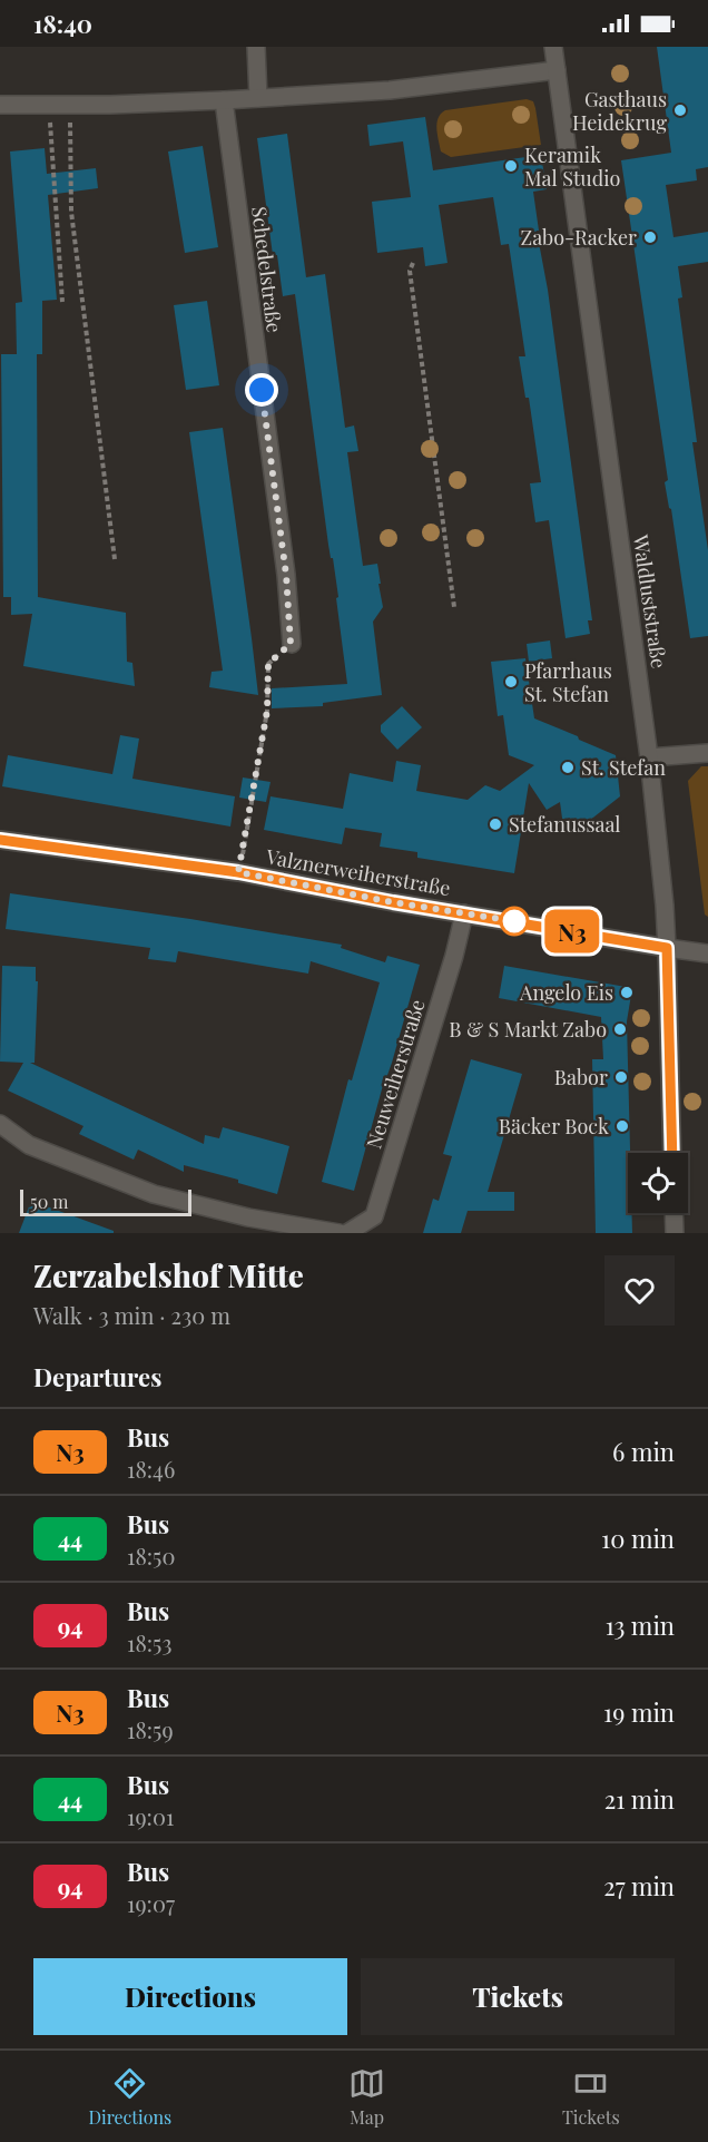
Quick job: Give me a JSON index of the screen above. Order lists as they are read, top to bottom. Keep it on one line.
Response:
{"streets":{"street":["Schedelstraße","Waldluststraße","Valznerweiherstraße","Neuweiherstraße"]},"crossings":[["Waldluststraße","Valznerweiherstraße"],["Valznerweiherstraße","Neuweiherstraße"]],"places":["Gasthaus Heidekrug","Keramik Mal Studio","Zabo-Racker","Pfarrhaus St. Stefan","St. Stefan","Stefanussaal","Angelo Eis","B & S Markt Zabo","Babor","Bäcker Bock"],"lines":["bus line N3"],"scale_bar":"50 m","page":{"status":"18:40","on_map":"N3","scale":"50 m","heading":[["Zerzabelshof Mitte","Walk · 3 min · 230 m"],"Departures"],"list":[{"mark":"N3","name":"Bus","note":"18:46","value":"6 min"},{"mark":"44","name":"Bus","note":"18:50","value":"10 min"},{"mark":"94","name":"Bus","note":"18:53","value":"13 min"},{"mark":"N3","name":"Bus","note":"18:59","value":"19 min"},{"mark":"44","name":"Bus","note":"19:01","value":"21 min"},{"mark":"94","name":"Bus","note":"19:07","value":"27 min"}],"buttons":["Directions","Tickets"],"tabs":["Directions","Map","Tickets"]}}
